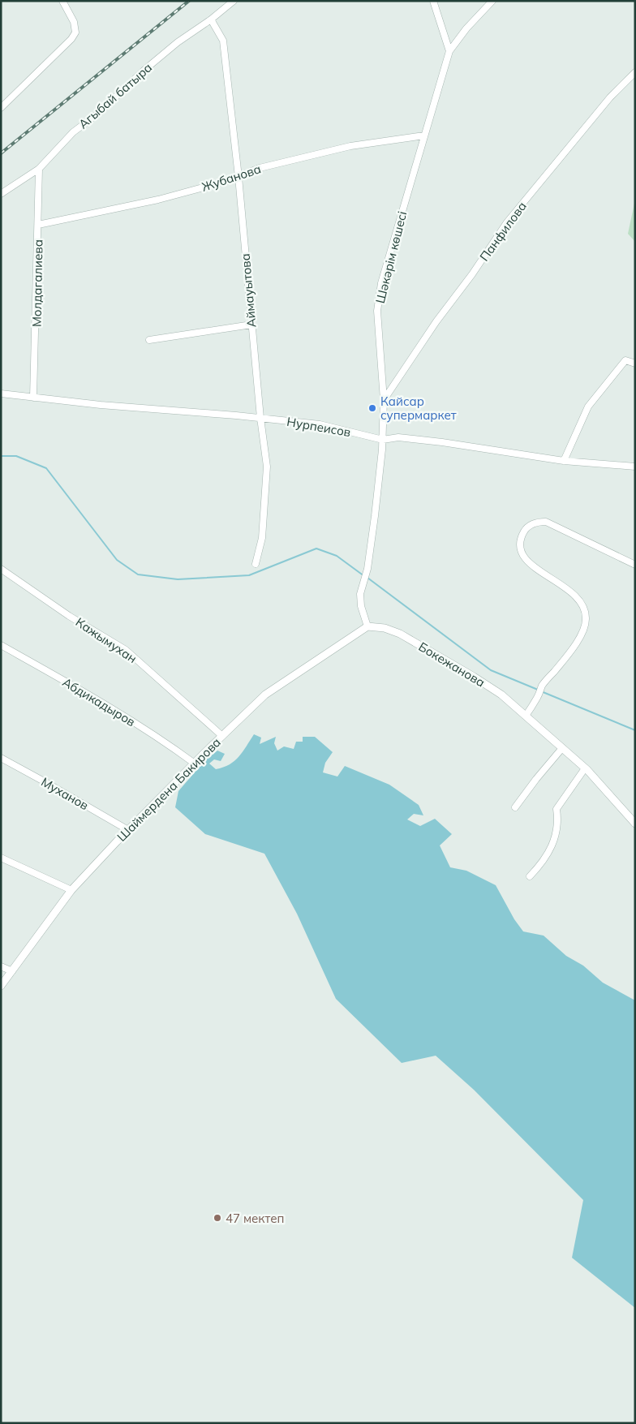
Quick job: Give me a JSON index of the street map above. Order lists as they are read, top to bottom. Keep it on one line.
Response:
{"streets":{"street":["Агыбай батыра","Жубанова","Панфилова","Шәкәрім көшесі","Молдагалиева","Аймауытова","Нурпеисов","Кажымухан","Бокежанова","Абдикадыров","Шаймердена Бакирова","Муханов"]},"crossings":[["Агыбай батыра","Молдагалиева"],["Агыбай батыра","Аймауытова"],["Жубанова","Шәкәрім көшесі"],["Жубанова","Молдагалиева"],["Жубанова","Аймауытова"],["Панфилова","Шәкәрім көшесі"],["Шәкәрім көшесі","Нурпеисов"],["Шәкәрім көшесі","Бокежанова"],["Шәкәрім көшесі","Шаймердена Бакирова"],["Молдагалиева","Нурпеисов"],["Аймауытова","Нурпеисов"],["Кажымухан","Шаймердена Бакирова"],["Бокежанова","Шаймердена Бакирова"],["Абдикадыров","Шаймердена Бакирова"],["Шаймердена Бакирова","Муханов"]],"places":["Кайсар супермаркет","47 мектеп"]}
